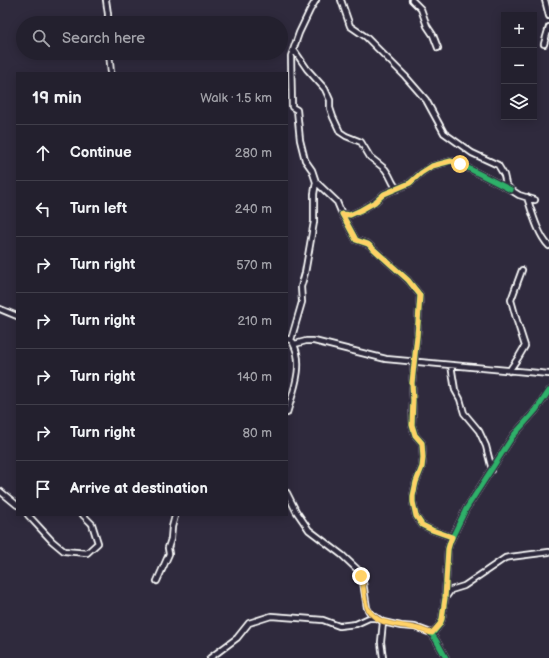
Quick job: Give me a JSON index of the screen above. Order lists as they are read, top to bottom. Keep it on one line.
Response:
{"page":{"map_buttons":["+","−"],"search":"Search here","heading":["19 min","Walk · 1.5 km"],"list":[["Continue","280 m"],["Turn left","240 m"],["Turn right","570 m"],["Turn right","210 m"],["Turn right","140 m"],["Turn right","80 m"],"Arrive at destination"]}}
